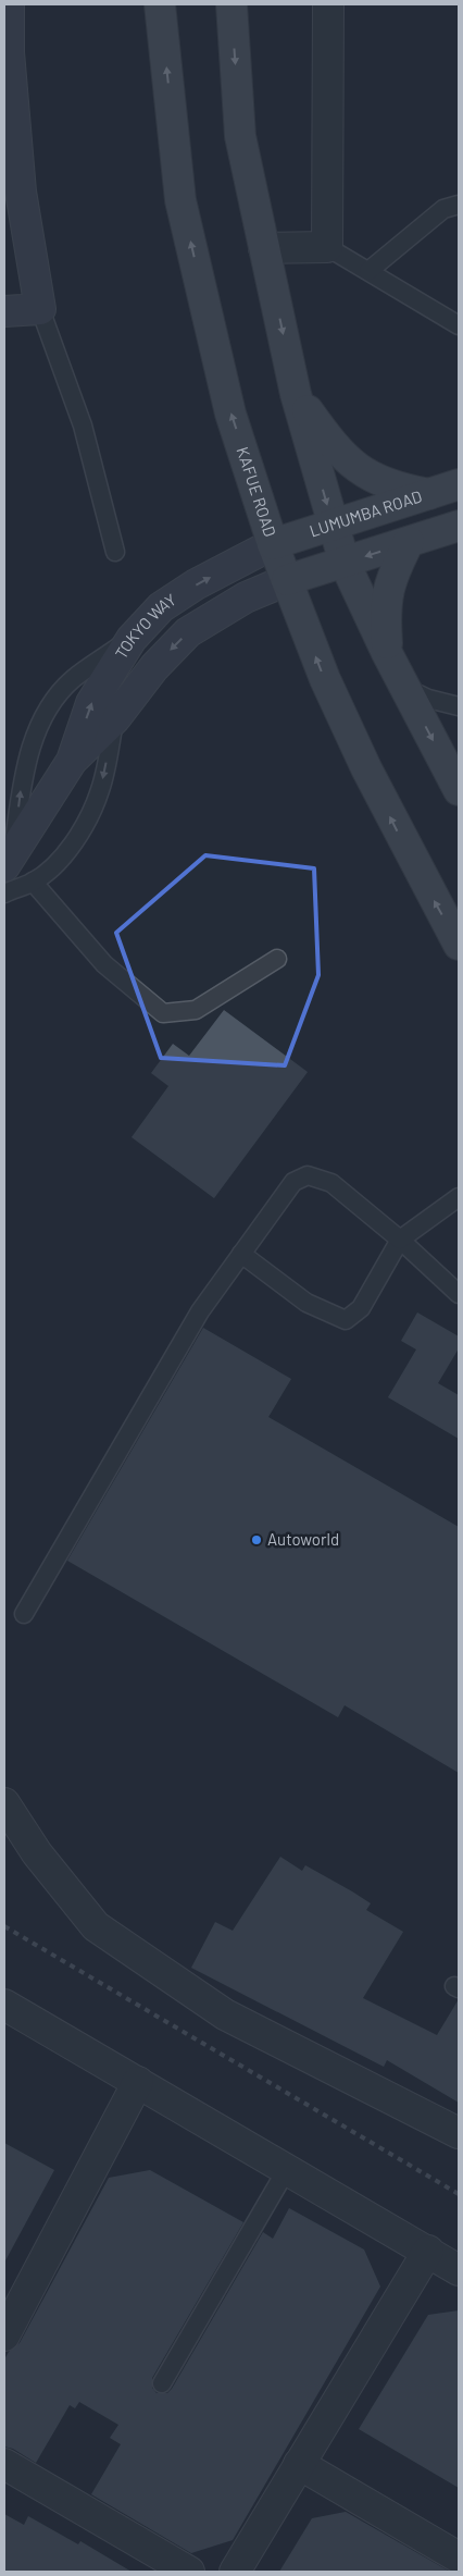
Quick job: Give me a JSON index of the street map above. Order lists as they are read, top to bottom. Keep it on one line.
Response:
{"streets":{"main road":["KAFUE ROAD","LUMUMBA ROAD","TOKYO WAY"]},"crossings":[["KAFUE ROAD","LUMUMBA ROAD"],["KAFUE ROAD","TOKYO WAY"],["LUMUMBA ROAD","TOKYO WAY"]],"places":["Autoworld"]}
